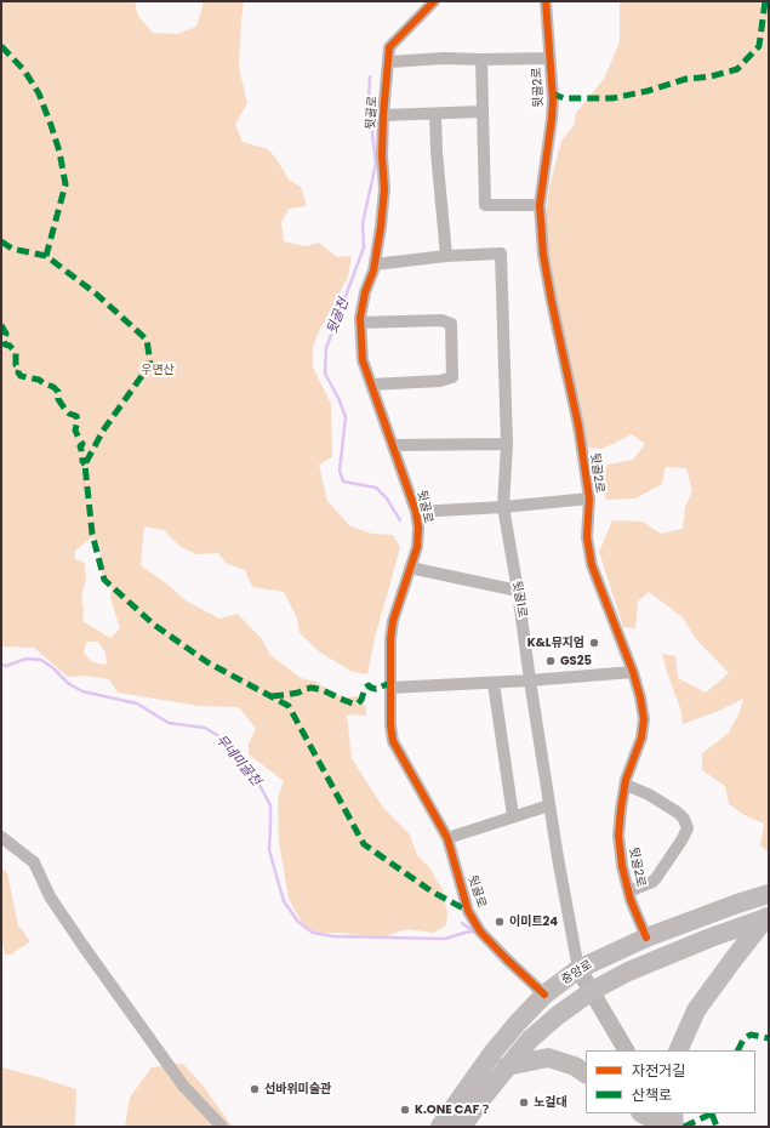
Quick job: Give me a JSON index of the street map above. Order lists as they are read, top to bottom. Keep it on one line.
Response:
{"streets":{"main road":["중앙로"],"street":["뒷골2로","뒷골로","뒷골1로"]},"crossings":[["뒷골2로","뒷골로"],["뒷골2로","중앙로"],["뒷골로","뒷골1로"],["뒷골로","중앙로"],["뒷골1로","중앙로"]],"water":["뒷골천","무네미골천"],"parks":["우면산"],"places":["K&L뮤지엄","GS25","이미트24","선바위미술관","노걸대","K.ONE CAF？"],"legend":["자전거길","산책로"]}
